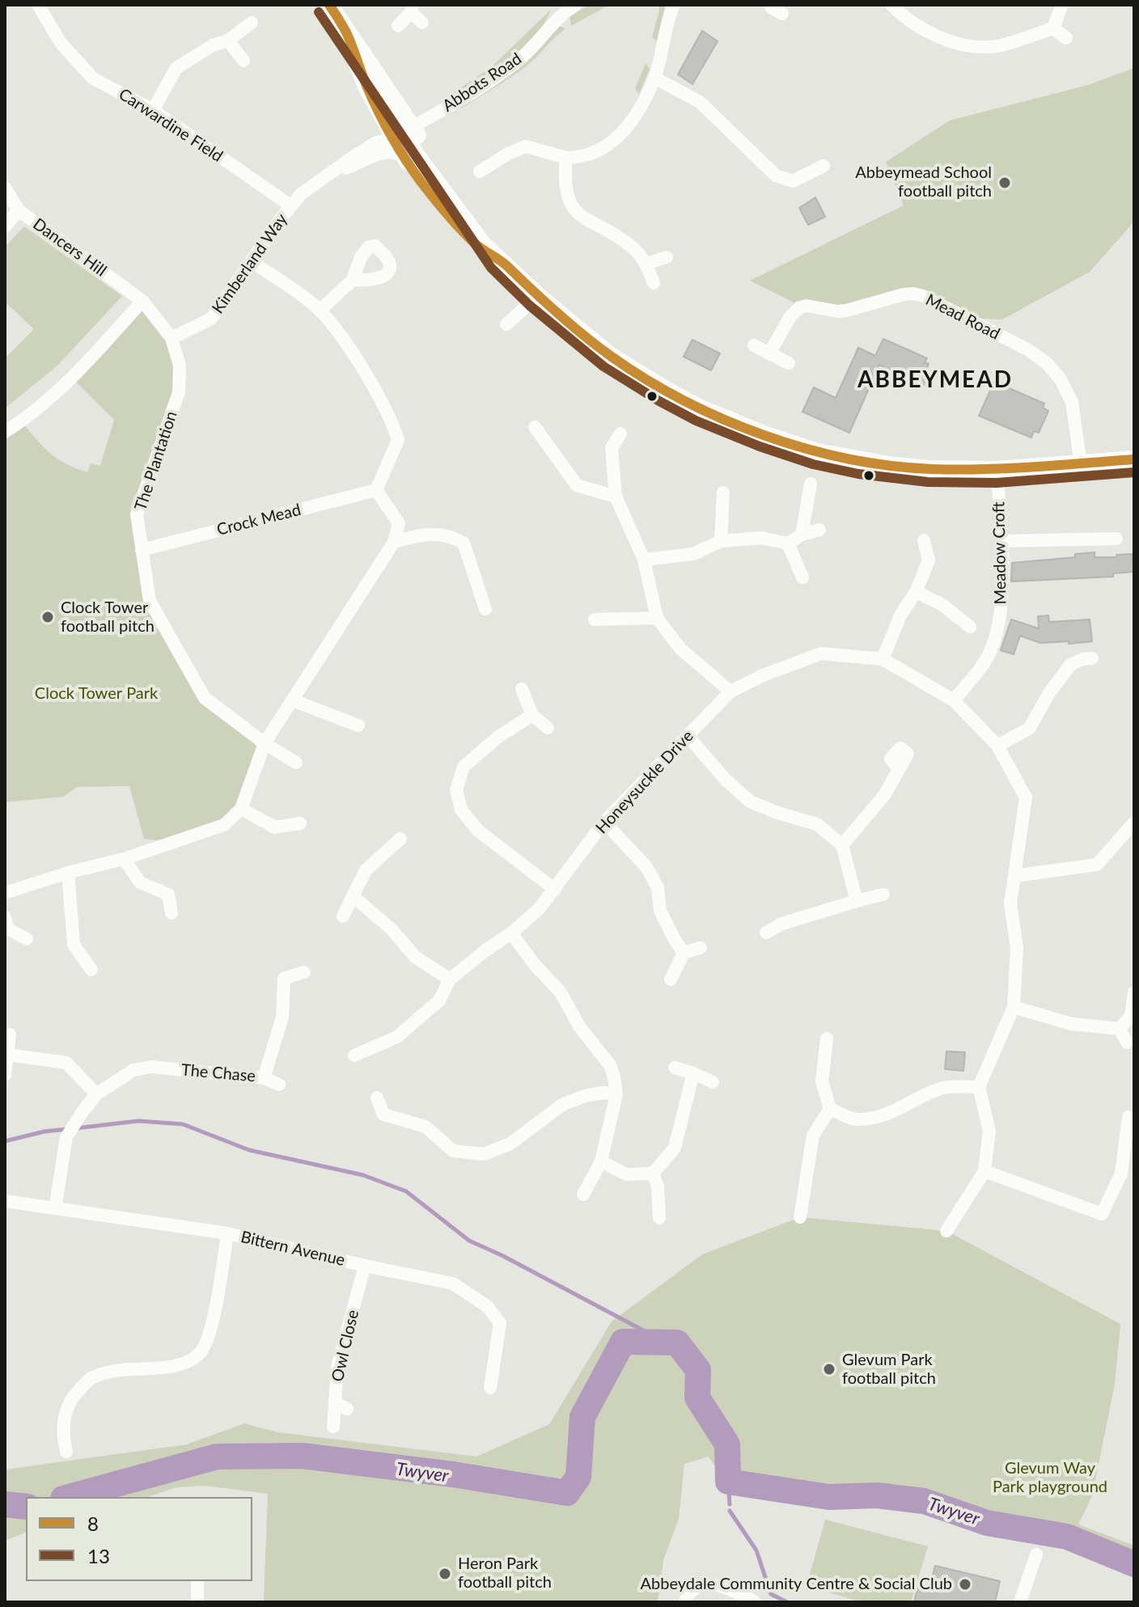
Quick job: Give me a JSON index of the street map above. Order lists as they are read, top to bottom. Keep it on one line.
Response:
{"streets":{"street":["Abbots Road","Carwardine Field","Dancers Hill","Kimberland Way","Mead Road","The Plantation","Crock Mead","Meadow Croft","Honeysuckle Drive","The Chase","Bittern Avenue","Owl Close"]},"crossings":[["Carwardine Field","Kimberland Way"],["Dancers Hill","The Plantation"],["Kimberland Way","The Plantation"],["The Plantation","Crock Mead"],["Meadow Croft","Honeysuckle Drive"],["The Chase","Bittern Avenue"],["Bittern Avenue","Owl Close"]],"districts":["ABBEYMEAD"],"water":["Twyver"],"parks":["Clock Tower Park","Glevum Way Park playground"],"places":["Abbeymead School football pitch","Clock Tower football pitch","Glevum Park football pitch","Heron Park football pitch","Abbeydale Community Centre & Social Club"],"lines":["transit line 8","transit line 13"],"legend":["8","13"]}
